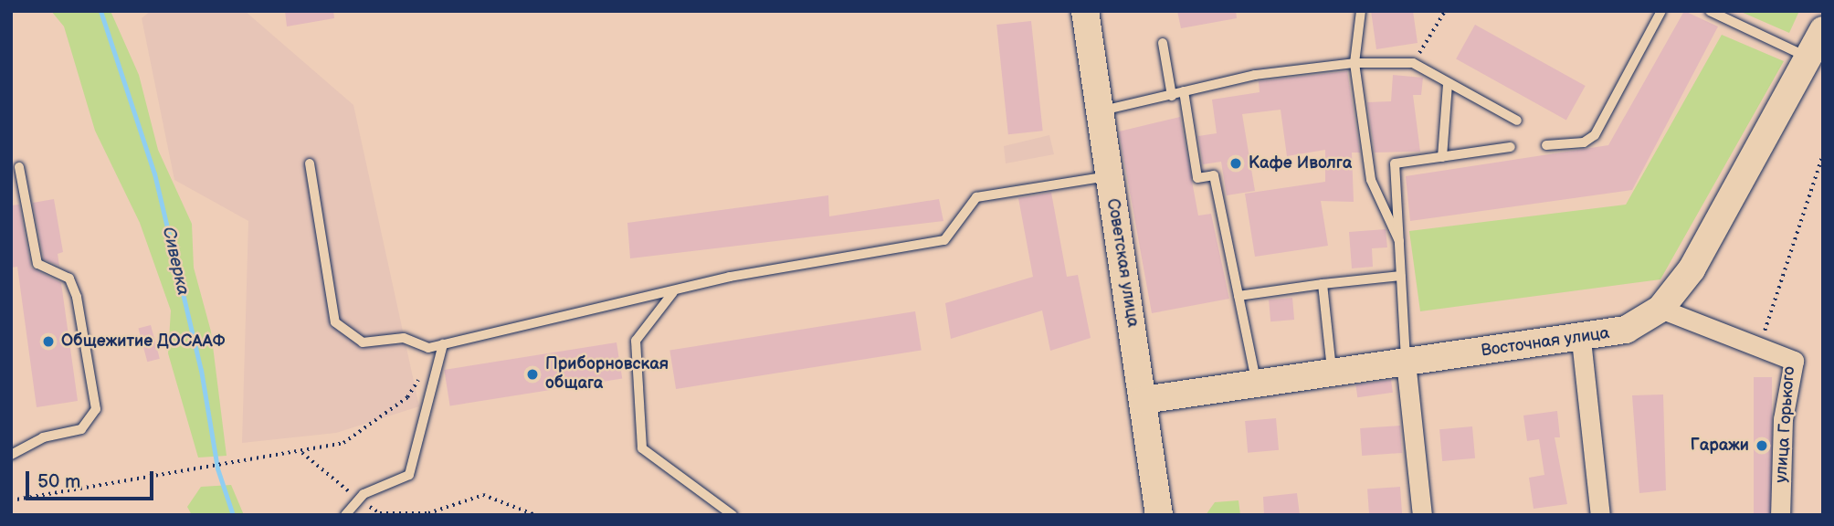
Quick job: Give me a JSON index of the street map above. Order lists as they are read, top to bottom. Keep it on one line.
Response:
{"streets":{"main road":["Советская улица","Восточная улица"],"street":["улица Горького"]},"crossings":[["Советская улица","Восточная улица"],["Восточная улица","улица Горького"]],"water":["Сиверка"],"places":["Кафе Иволга","Общежитие ДОСААФ","Приборновская общага","Гаражи"],"scale_bar":"50 m"}
